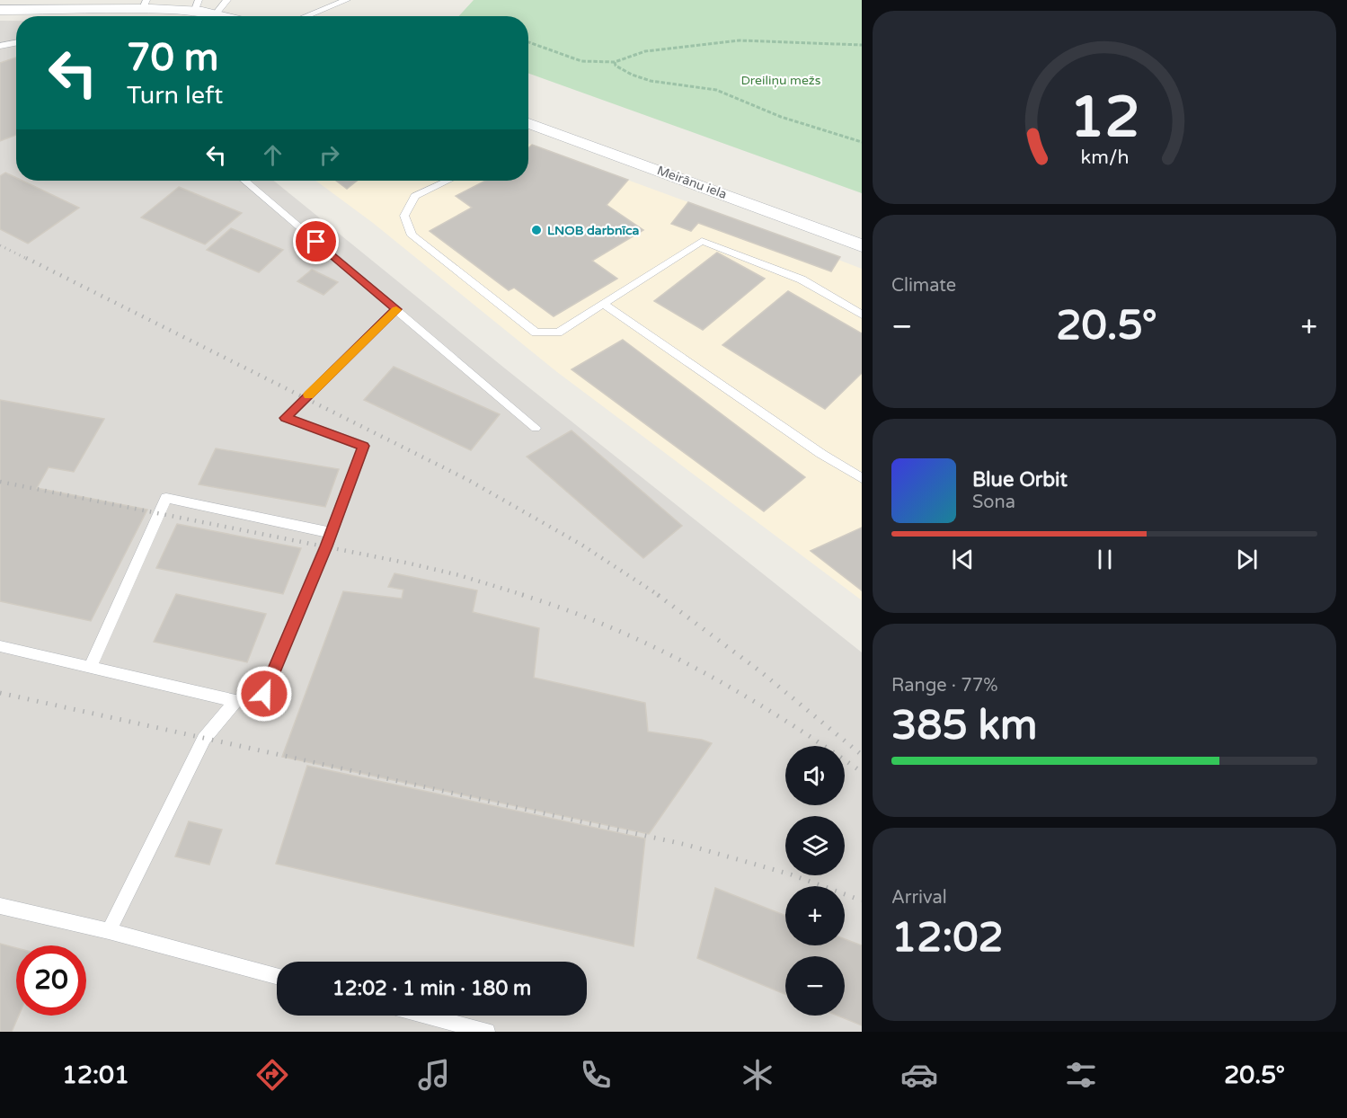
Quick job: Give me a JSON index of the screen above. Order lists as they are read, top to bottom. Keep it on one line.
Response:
{"streets":{"street":["Meirānu iela"]},"parks":["Dreiliņu mežs"],"places":["LNOB darbnīca"],"page":{"turn":["70 m","Turn left"],"tile":["Climate",["Range · 77%","385 km"],["Arrival","12:02"]],"heat":["−","20.5°","+"],"song":["Blue Orbit","Sona"],"map_buttons":["+","−"],"limit":"20","trip":"12:02 · 1 min · 180 m","tabs":["12:01","20.5°"],"gauge":["12","km/h"]}}
